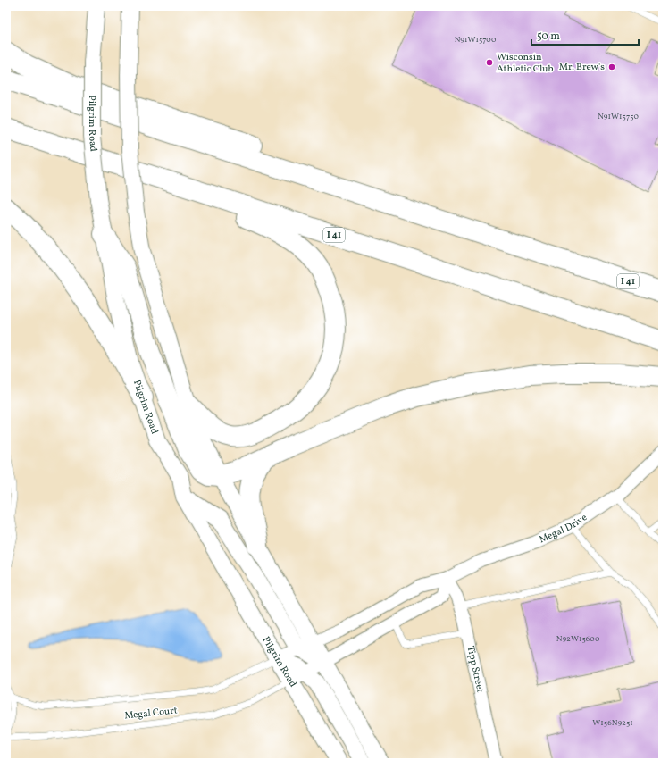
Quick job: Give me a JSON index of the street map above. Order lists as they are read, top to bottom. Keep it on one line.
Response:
{"streets":{"highway":["I 41"],"street":["Pilgrim Road","Megal Drive","Tipp Street"],"lane":["Megal Court"]},"crossings":[["Pilgrim Road","Megal Drive"],["Pilgrim Road","Megal Court"],["Megal Drive","Tipp Street"],["Megal Drive","Megal Court"]],"places":["Wisconsin Athletic Club","Mr. Brew's"],"house_numbers":["N91W15700","N91W15750","N92W15600","W156N9251"],"scale_bar":"50 m"}
